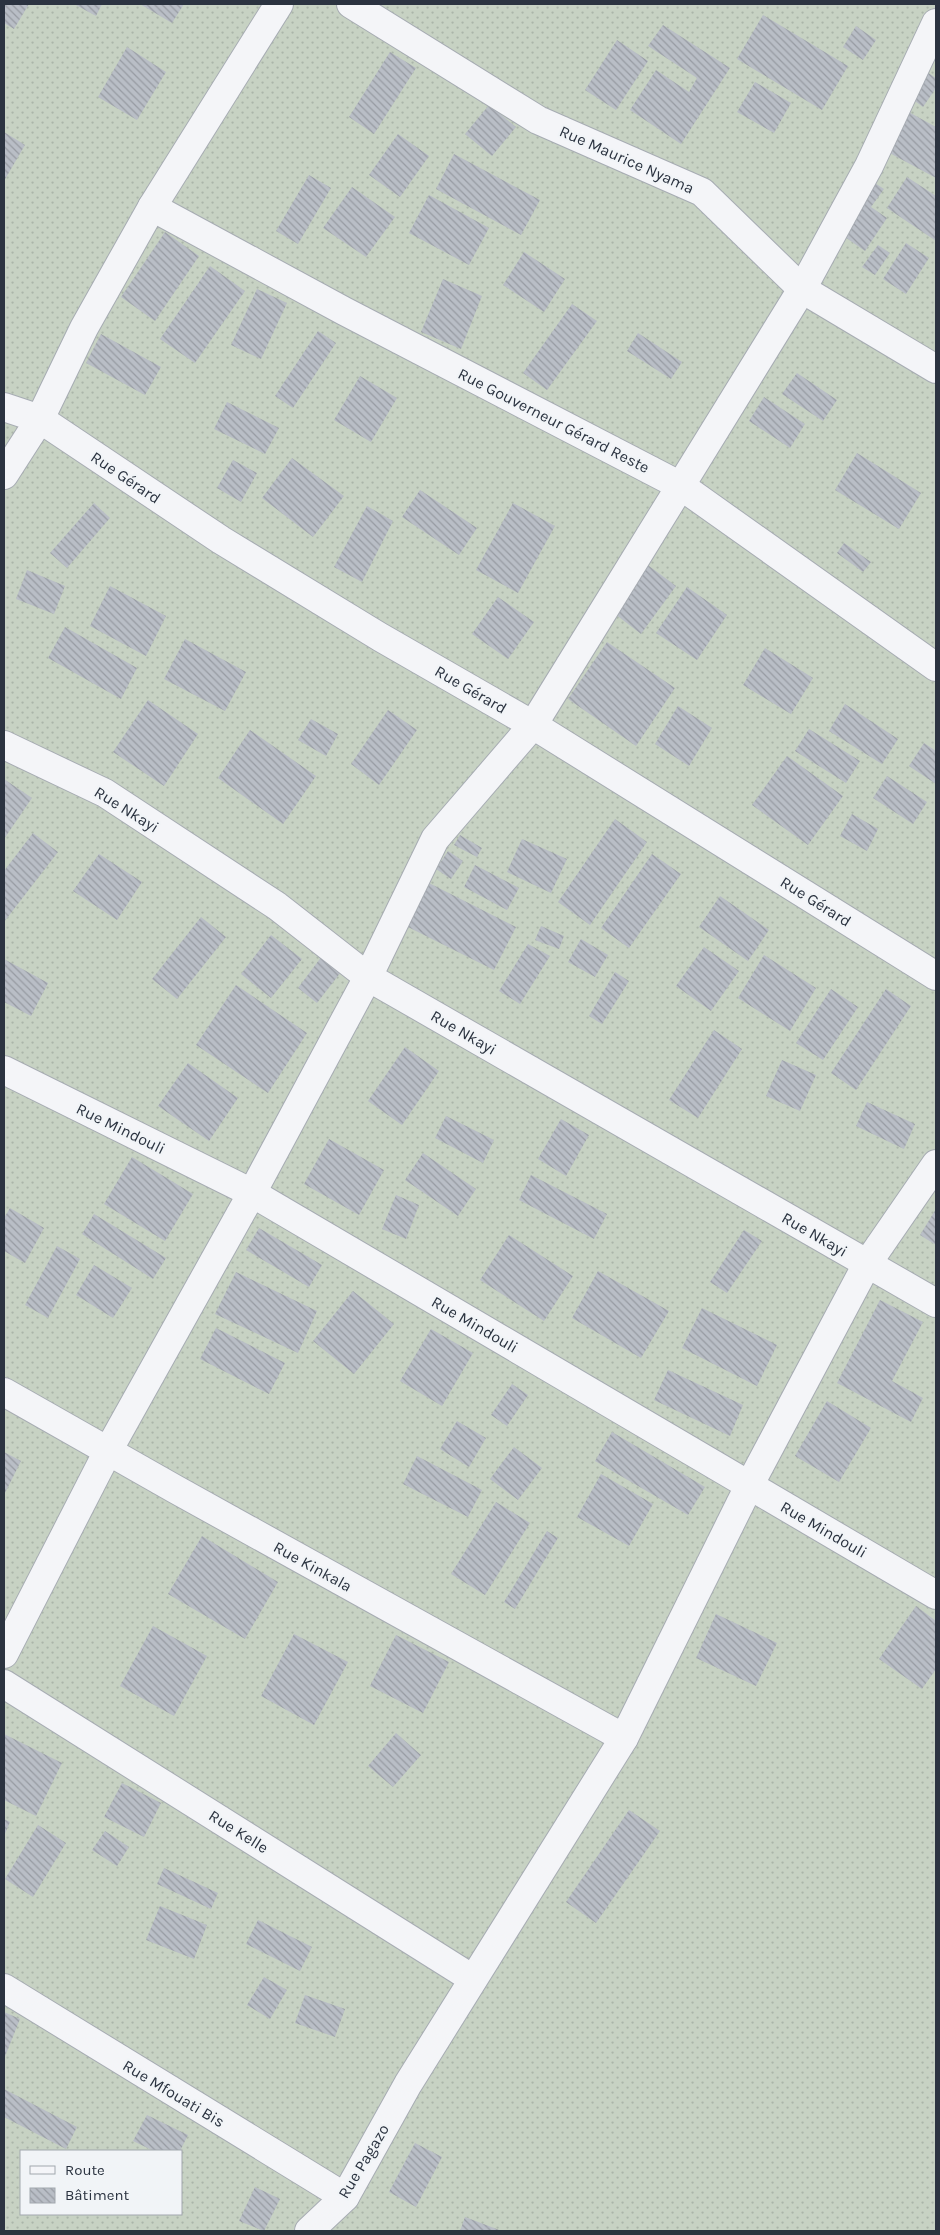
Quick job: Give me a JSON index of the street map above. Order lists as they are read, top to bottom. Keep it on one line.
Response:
{"streets":{"street":["Rue Maurice Nyama","Rue Gouverneur Gérard Reste","Rue Gérard","Rue Nkayi","Rue Mindouli","Rue Kinkala","Rue Kelle","Rue Mfouati Bis","Rue Pagazo"]},"crossings":[["Rue Nkayi","Rue Pagazo"],["Rue Mindouli","Rue Pagazo"],["Rue Kinkala","Rue Pagazo"],["Rue Kelle","Rue Pagazo"],["Rue Mfouati Bis","Rue Pagazo"]],"legend":["Route","Bâtiment"]}
